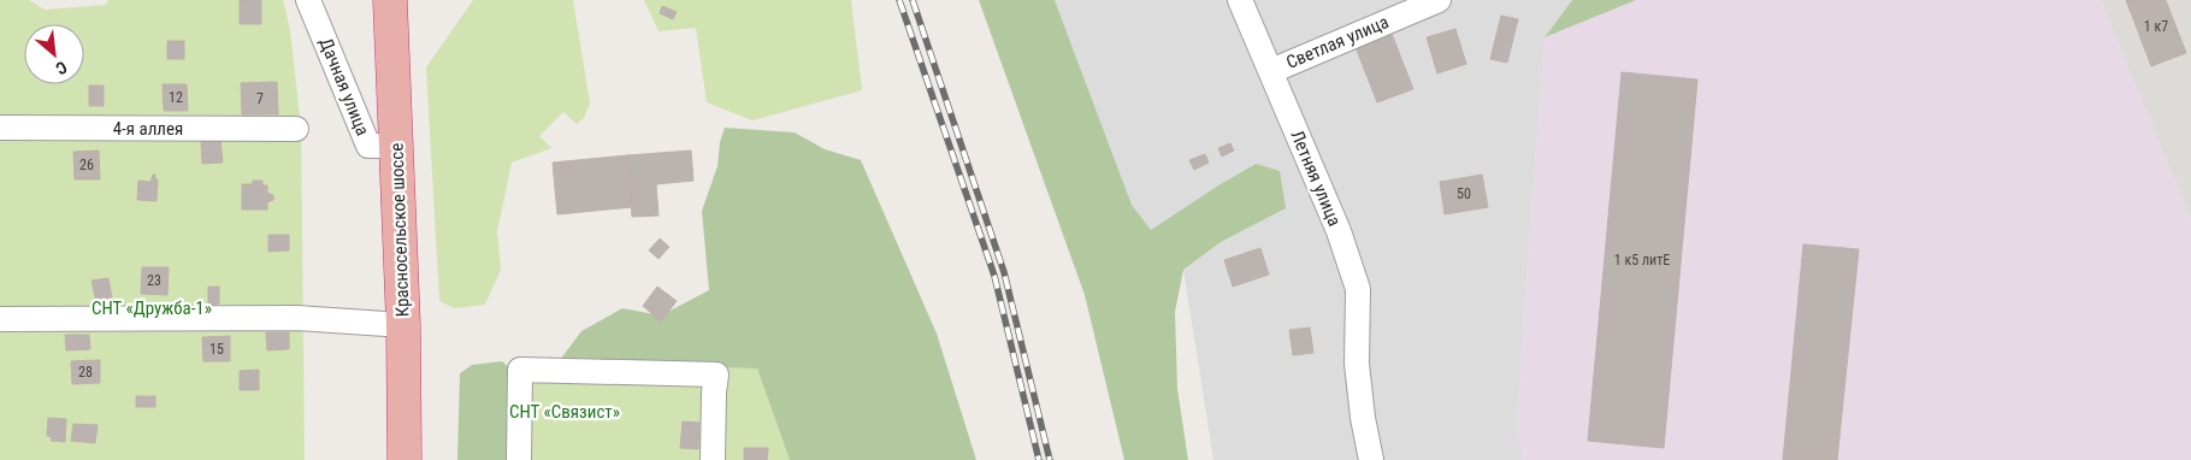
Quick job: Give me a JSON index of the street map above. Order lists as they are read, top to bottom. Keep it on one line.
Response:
{"streets":{"highway":["Красносельское шоссе"],"street":["Светлая улица","Дачная улица","4-я аллея","Летняя улица"]},"crossings":[["Светлая улица","Летняя улица"],["Дачная улица","Красносельское шоссе"]],"parks":["СНТ «Дружба-1»","СНТ «Связист»"],"house_numbers":["1 к7","12","7","26","50","1 к5 литЕ","23","15","28"],"north":"bottom right"}
